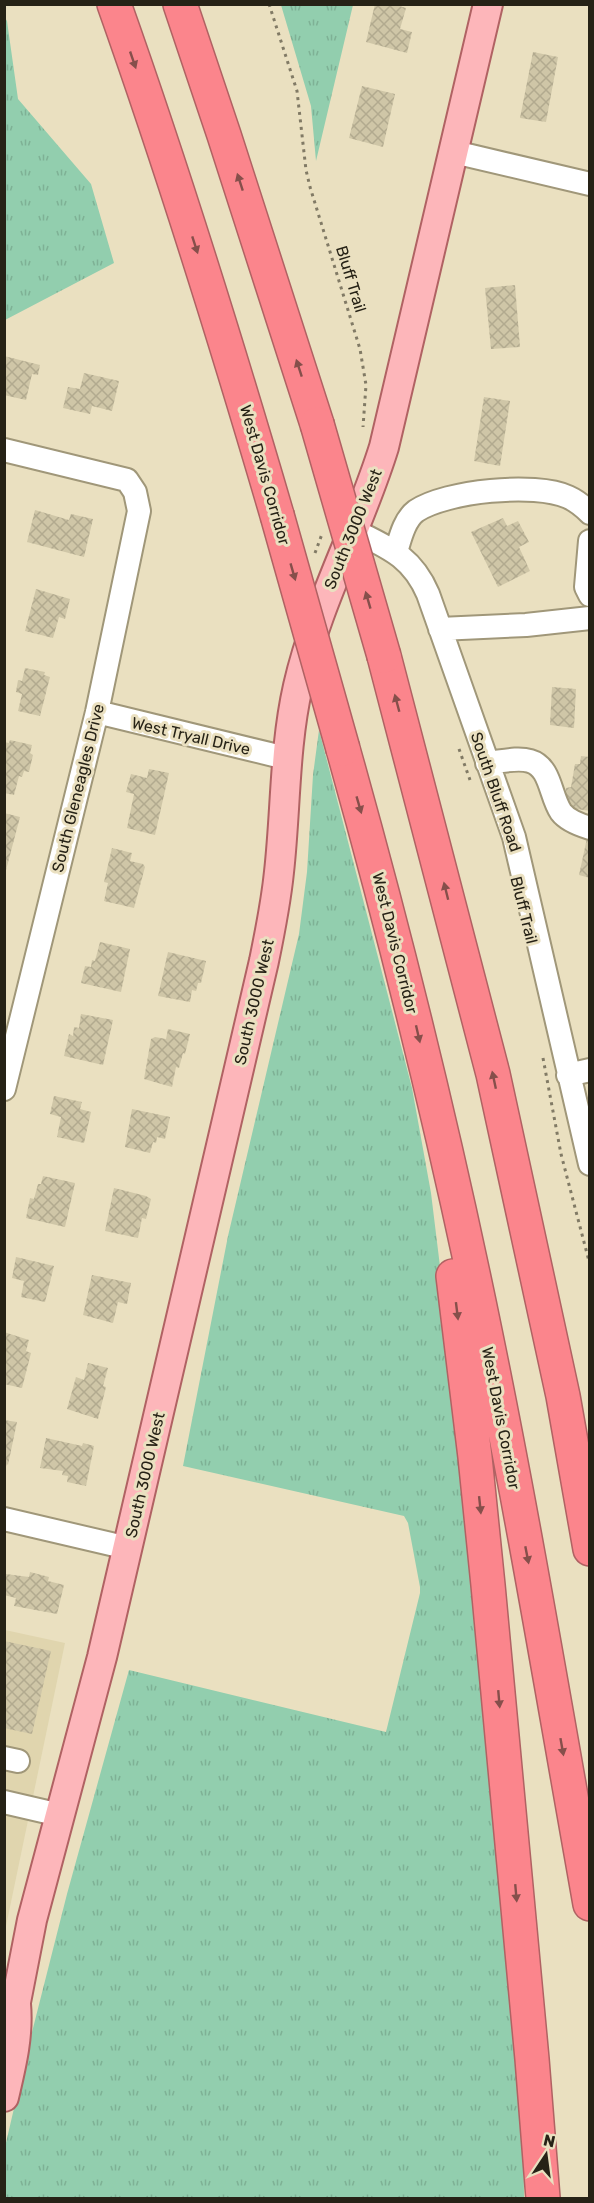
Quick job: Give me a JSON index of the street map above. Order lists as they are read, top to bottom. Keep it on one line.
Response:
{"streets":{"highway":["West Davis Corridor"],"main road":["South 3000 West"],"street":["West Tryall Drive","South Gleneagles Drive","South Bluff Road"],"path":["Bluff Trail"]},"crossings":[["South 3000 West","West Tryall Drive"],["South 3000 West","South Bluff Road"],["West Tryall Drive","South Gleneagles Drive"]],"north":"top"}
